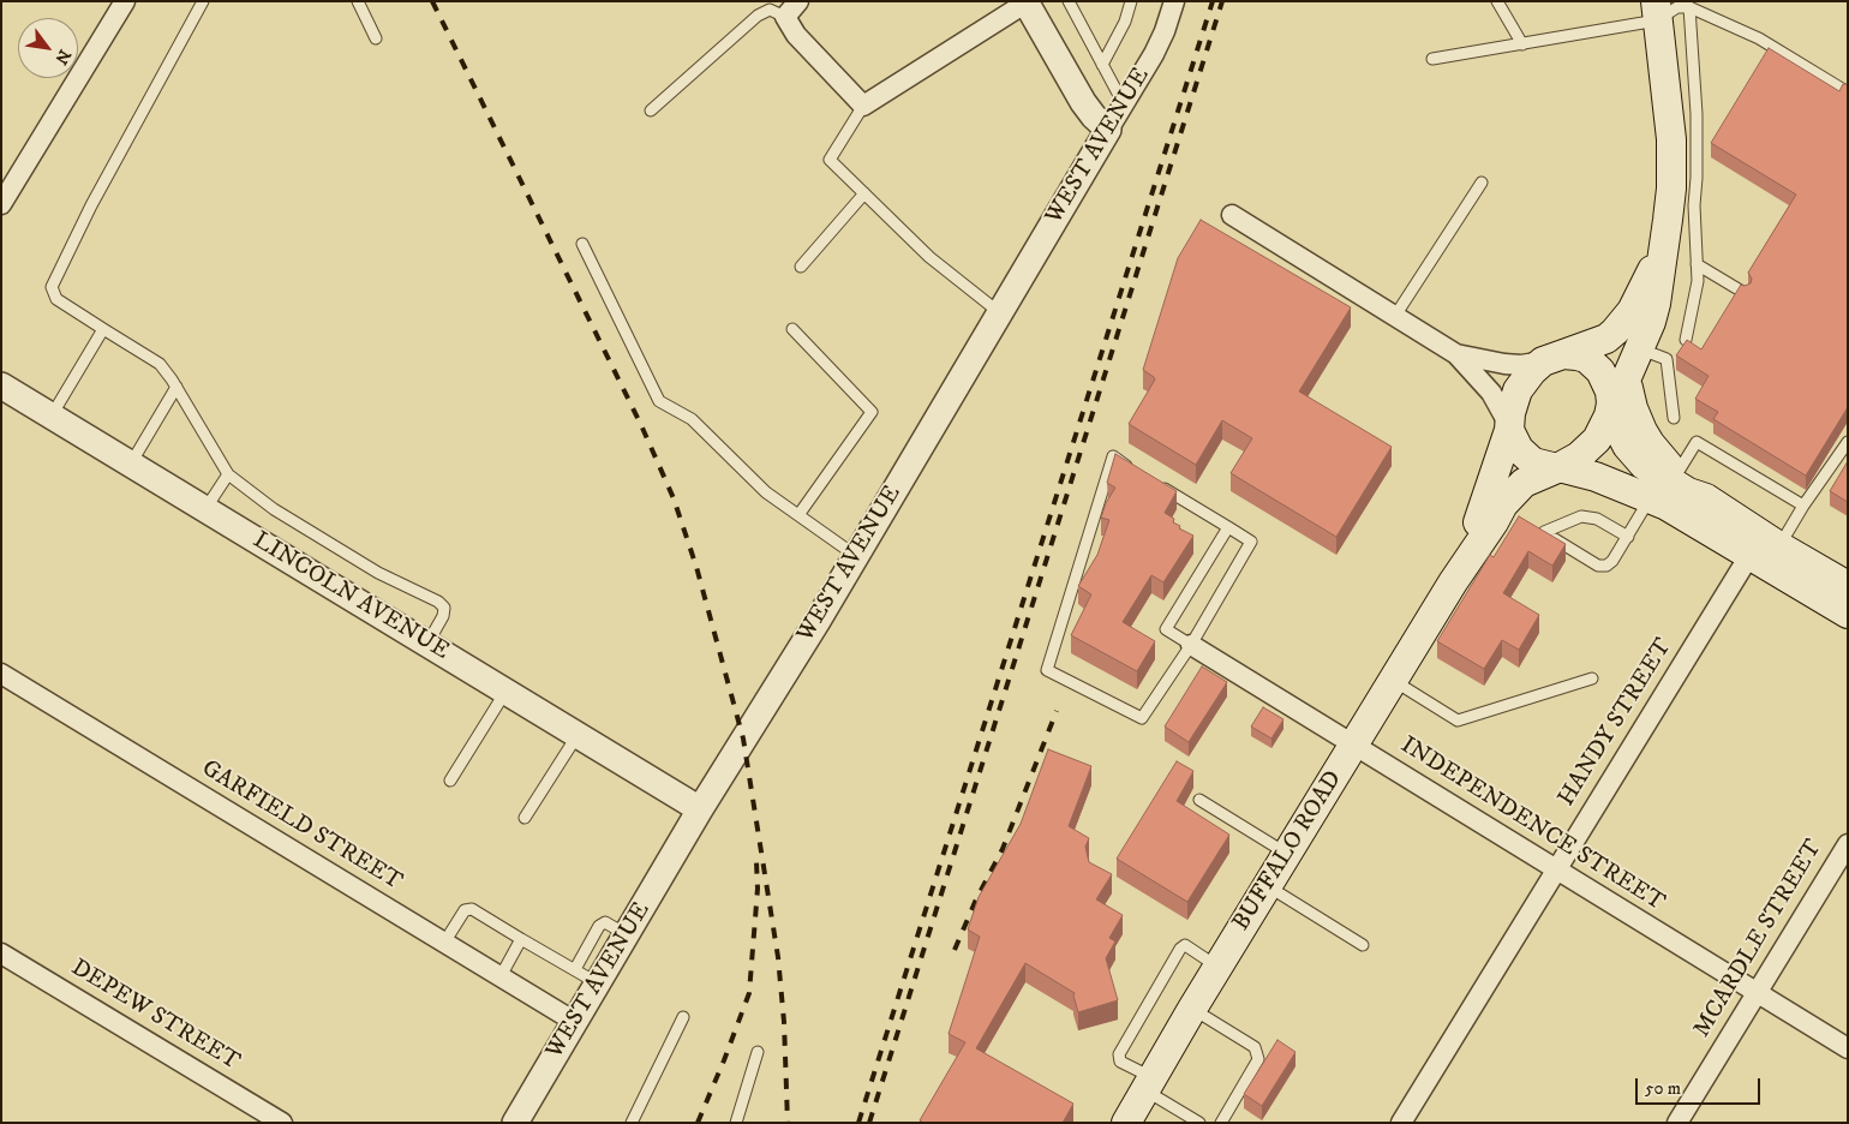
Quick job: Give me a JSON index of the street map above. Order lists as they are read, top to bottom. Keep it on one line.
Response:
{"streets":{"main road":["BUFFALO ROAD"],"street":["WEST AVENUE","LINCOLN AVENUE","HANDY STREET","INDEPENDENCE STREET","GARFIELD STREET","MCARDLE STREET","DEPEW STREET"]},"crossings":[["WEST AVENUE","LINCOLN AVENUE"],["WEST AVENUE","GARFIELD STREET"],["HANDY STREET","INDEPENDENCE STREET"],["INDEPENDENCE STREET","BUFFALO ROAD"],["INDEPENDENCE STREET","MCARDLE STREET"]],"scale_bar":"50 m","north":"bottom right"}
